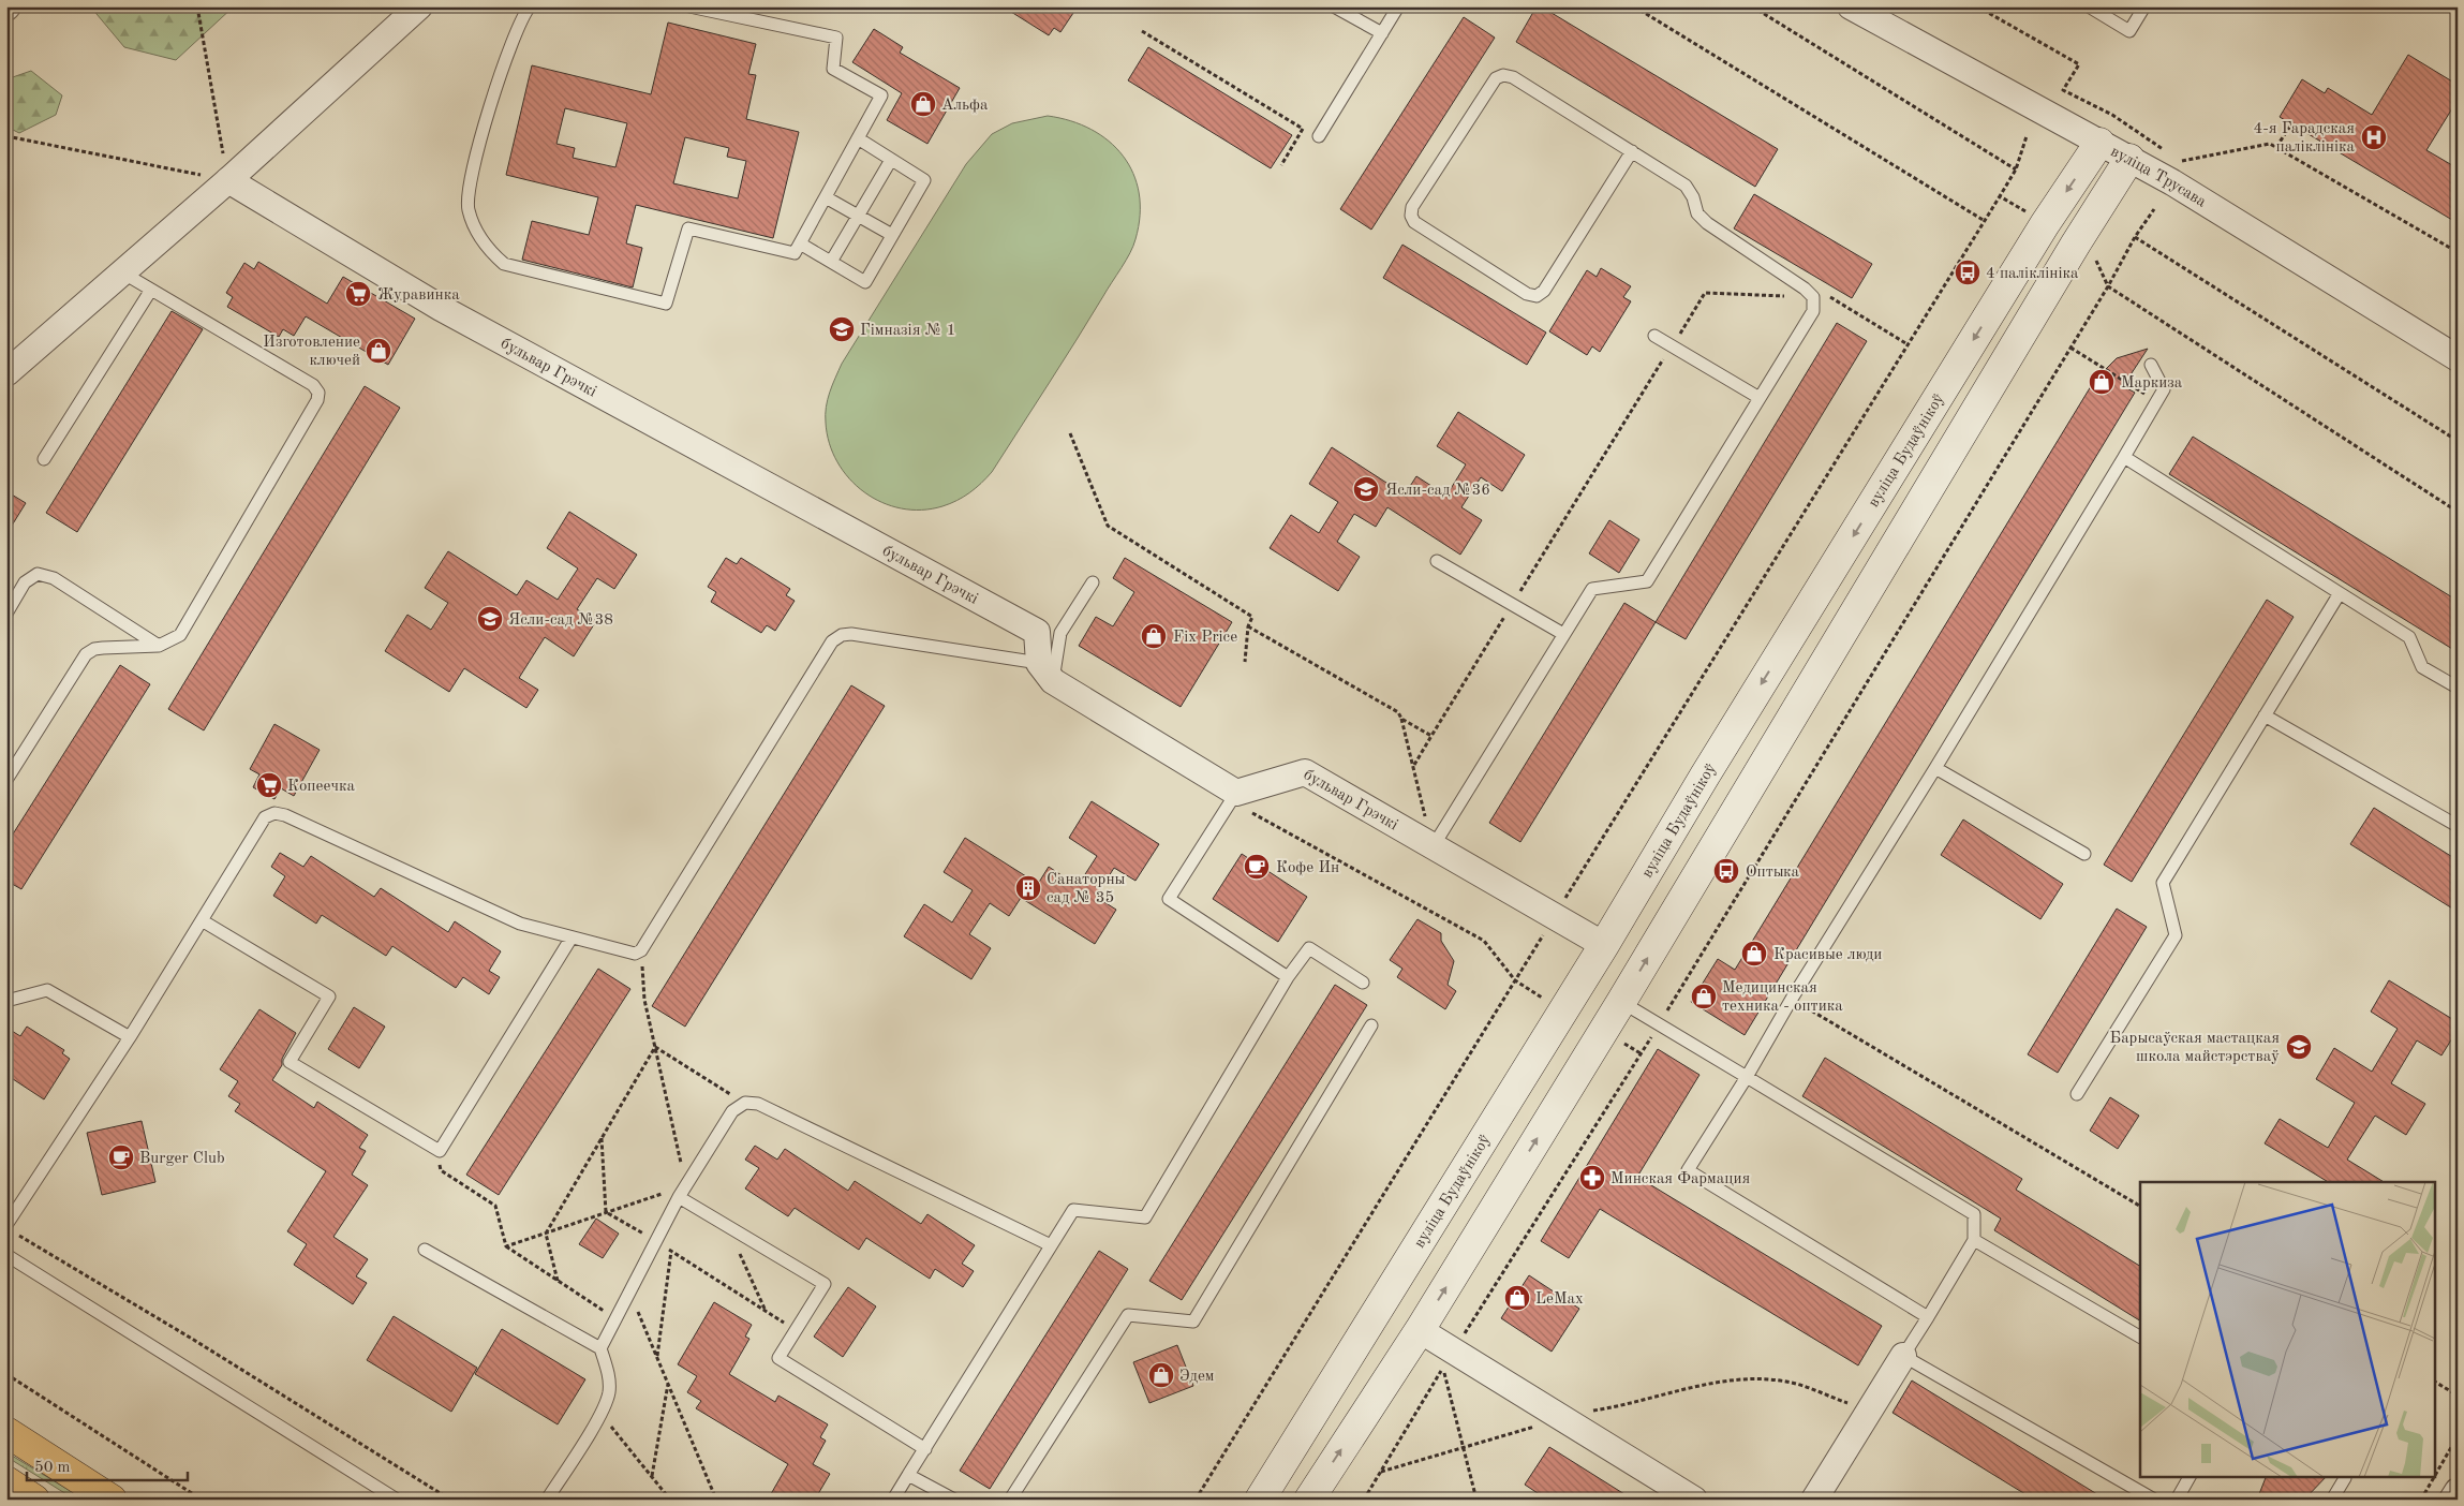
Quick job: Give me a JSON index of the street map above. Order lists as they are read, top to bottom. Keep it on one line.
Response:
{"streets":{"street":["вуліца Трусава","бульвар Грэчкі","вуліца Будаўнікоў"]},"crossings":[["вуліца Трусава","вуліца Будаўнікоў"],["бульвар Грэчкі","вуліца Будаўнікоў"]],"places":{"shop":["Альфа","Изготовление ключей","Маркиза","Fix Price","Красивые люди","Медицинская техника - оптика","LeMax","Эдем"],"hospital":["4-я Гарадская паліклініка"],"bus stop":["4 паліклініка","Оптыка"],"supermarket":["Журавинка","Копеечка"],"school or university":["Гімназія № 1","Ясли-сад №36","Ясли-сад №38","Барысаўская мастацкая школа майстэрстваў"],"cafe":["Кофе Ин","Burger Club"],"building":["Санаторны сад № 35"],"pharmacy":["Минская Фармация"]},"scale_bar":"50 m"}
